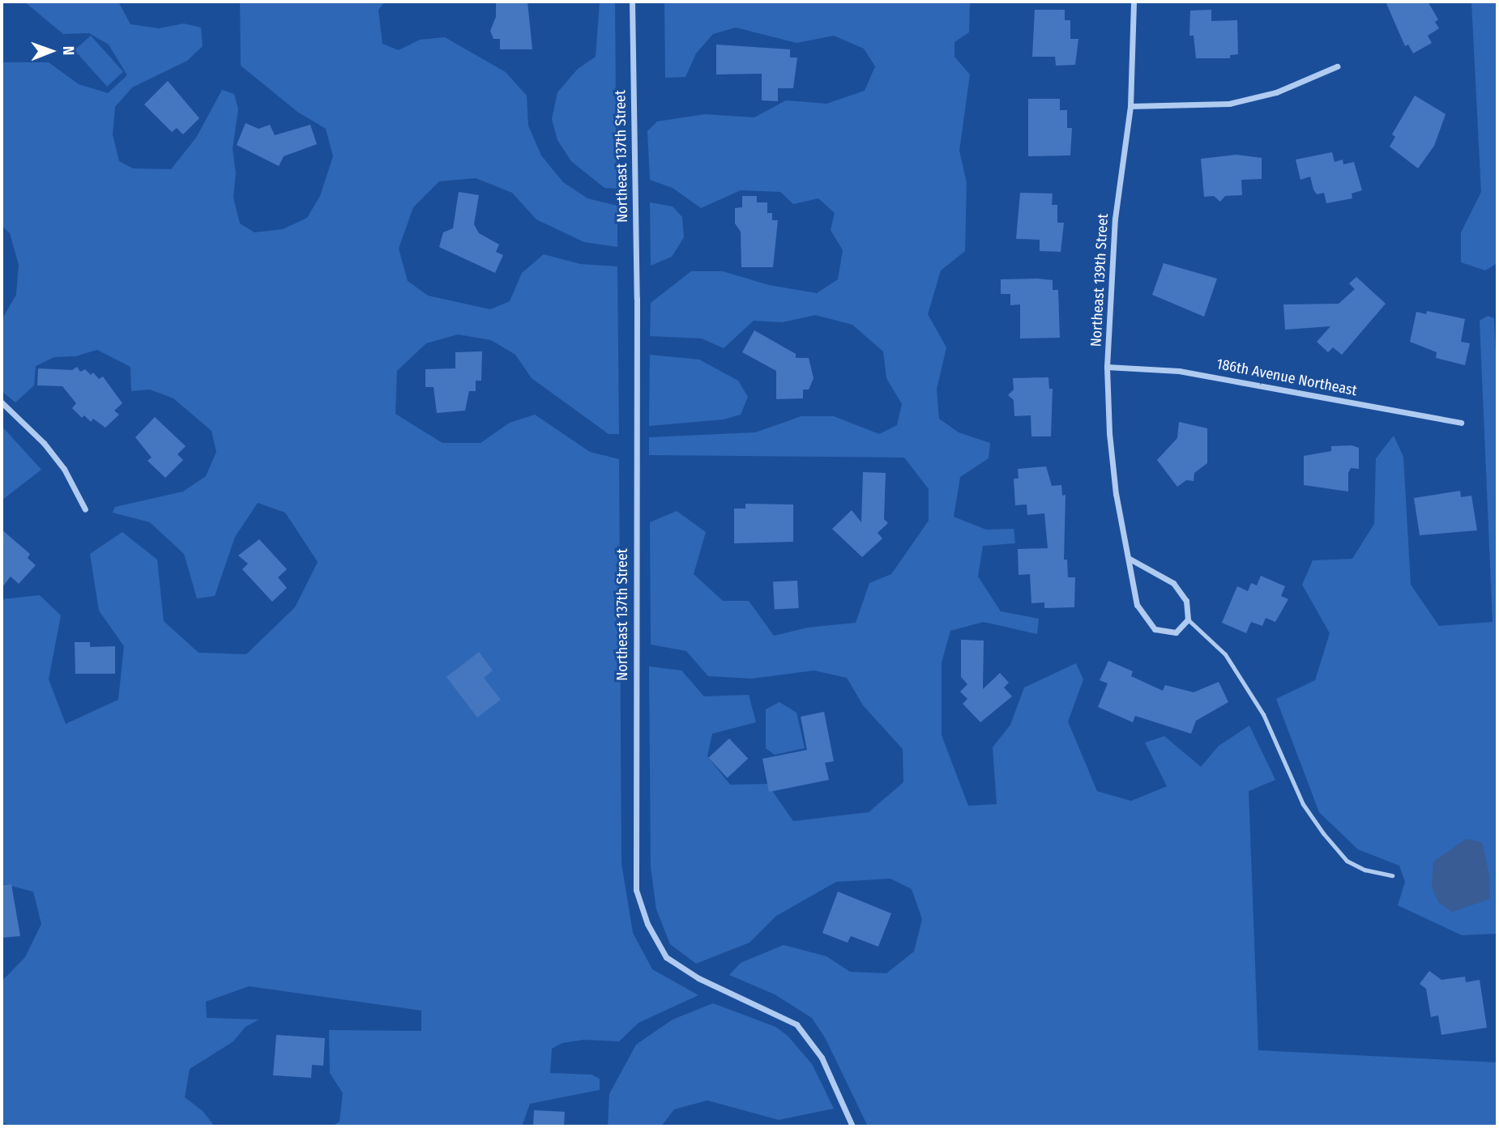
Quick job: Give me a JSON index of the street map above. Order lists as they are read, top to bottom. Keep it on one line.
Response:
{"streets":{"street":["Northeast 137th Street","Northeast 139th Street","186th Avenue Northeast"]},"crossings":[["Northeast 139th Street","186th Avenue Northeast"]],"north":"right"}
